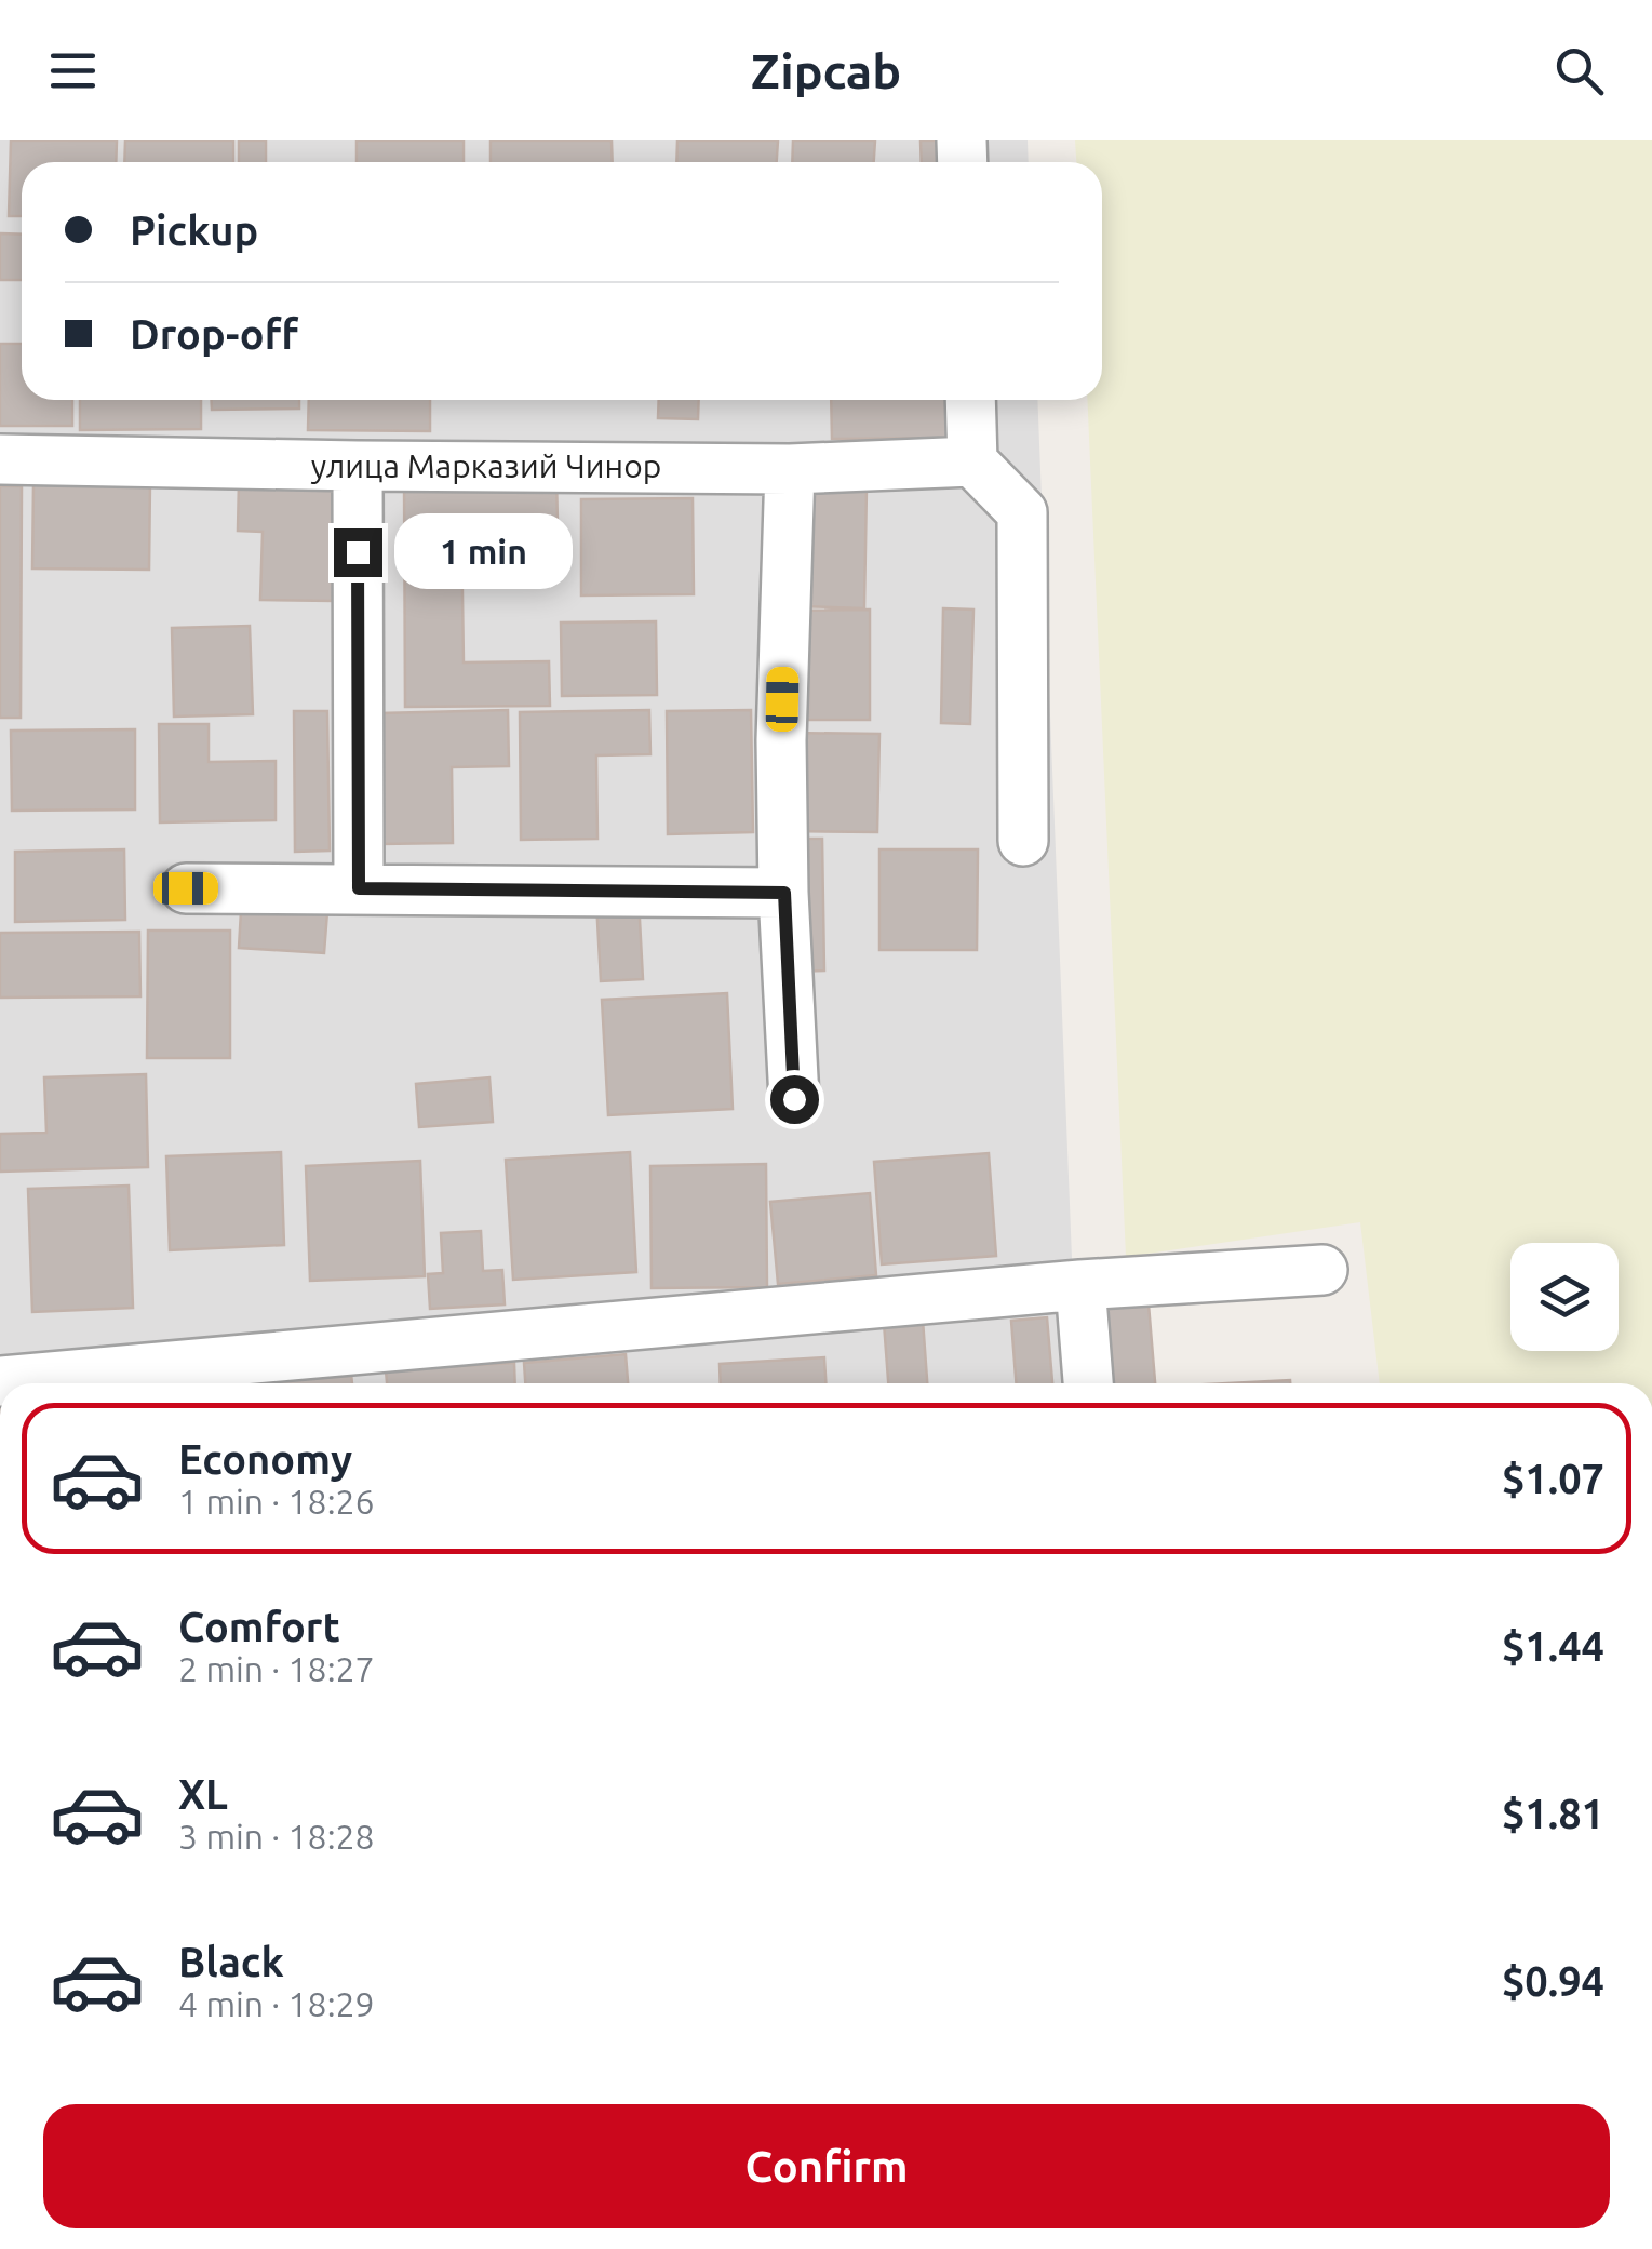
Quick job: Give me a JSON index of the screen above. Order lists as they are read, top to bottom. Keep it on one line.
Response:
{"streets":{"street":["улица Марказий Чинор"]},"page":{"header":"Zipcab","banner":["Pickup","Drop-off"],"bubble":"1 min","list":[{"name":"Economy","note":"1 min · 18:26","value":"$1.07"},{"name":"Comfort","note":"2 min · 18:27","value":"$1.44"},{"name":"XL","note":"3 min · 18:28","value":"$1.81"},{"name":"Black","note":"4 min · 18:29","value":"$0.94"}],"buttons":"Confirm"}}
